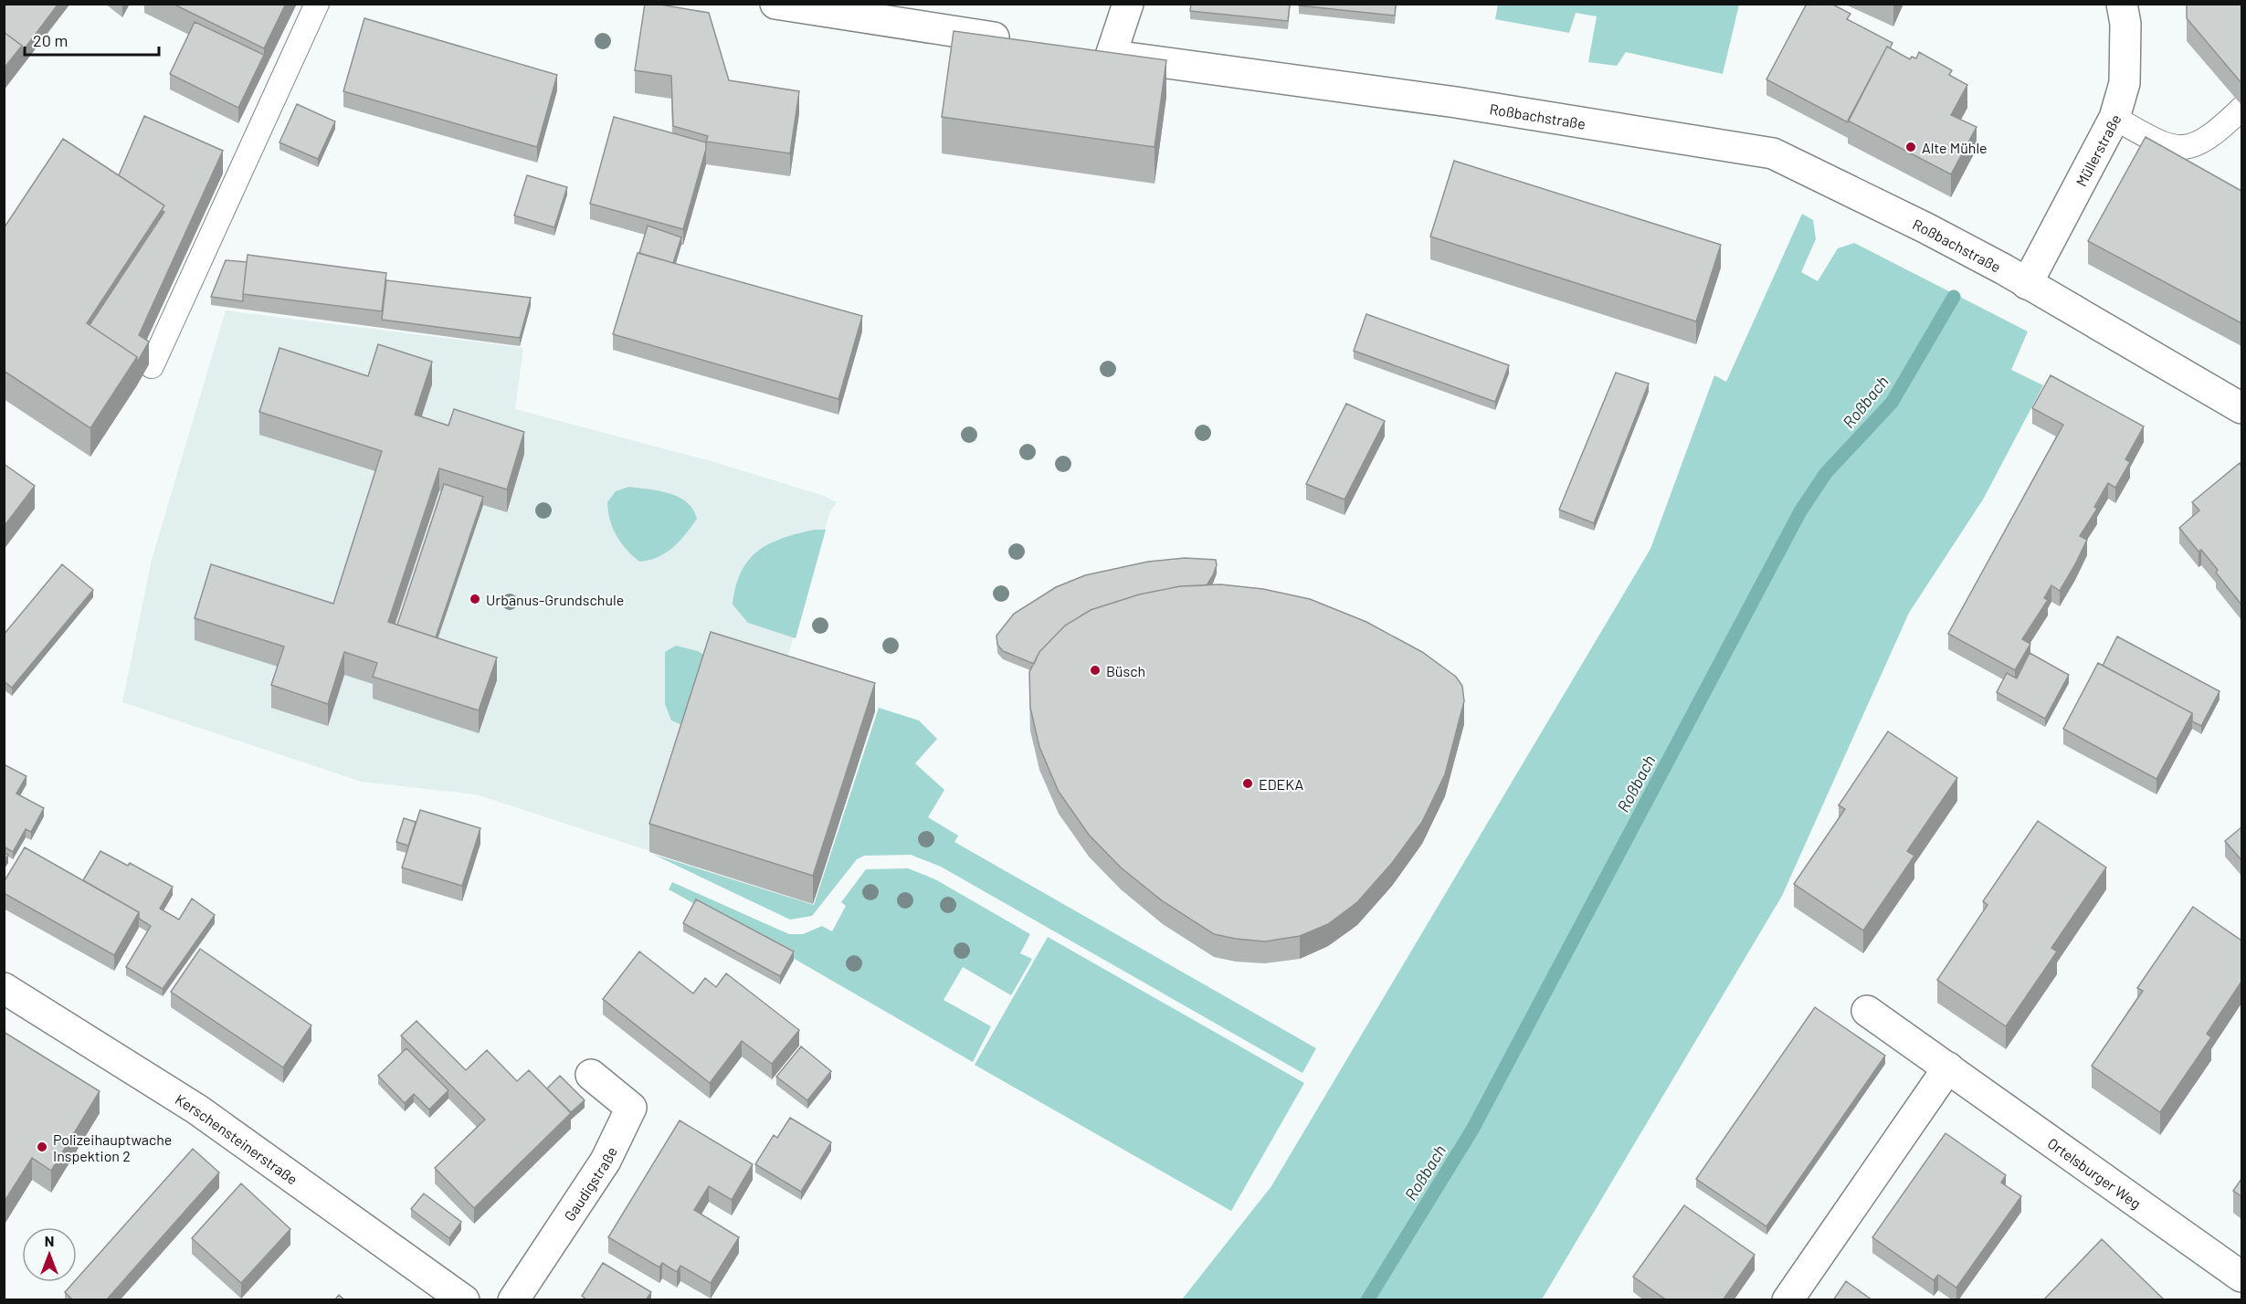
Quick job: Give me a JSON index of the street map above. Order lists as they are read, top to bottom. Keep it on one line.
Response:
{"streets":{"street":["Roßbachstraße","Müllerstraße","Kerschensteinerstraße","Ortelsburger Weg","Gaudigstraße"]},"crossings":[["Roßbachstraße","Müllerstraße"]],"water":["Roßbach"],"places":["Alte Mühle","Urbanus-Grundschule","Büsch","EDEKA","Polizeihauptwache Inspektion 2"],"scale_bar":"20 m","north":"top"}
